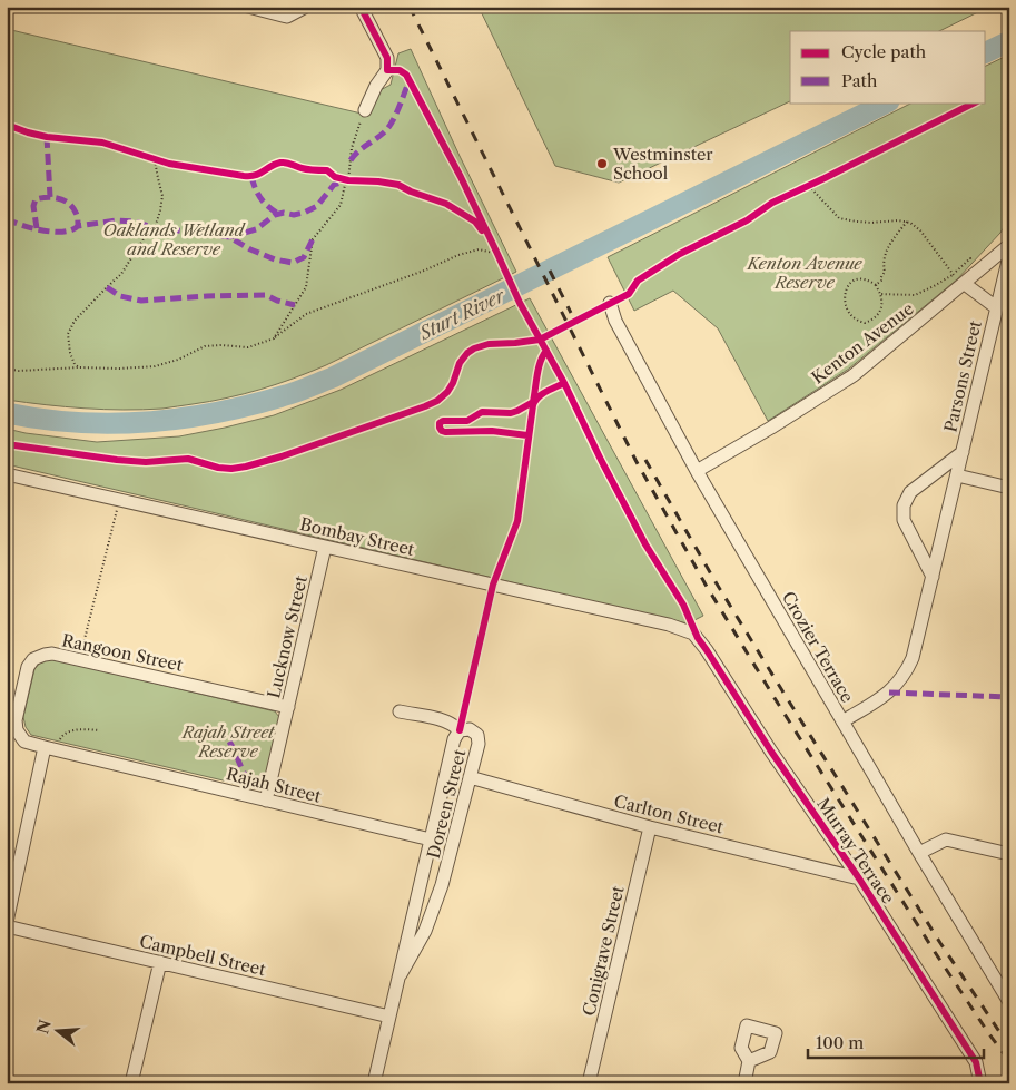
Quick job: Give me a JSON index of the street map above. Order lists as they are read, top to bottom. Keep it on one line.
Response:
{"streets":{"street":["Kenton Avenue","Parsons Street","Bombay Street","Lucknow Street","Crozier Terrace","Rangoon Street","Rajah Street","Doreen Street","Carlton Street","Murray Terrace","Conigrave Street","Campbell Street"]},"crossings":[["Kenton Avenue","Parsons Street"],["Kenton Avenue","Crozier Terrace"],["Parsons Street","Crozier Terrace"],["Bombay Street","Lucknow Street"],["Bombay Street","Murray Terrace"],["Lucknow Street","Rangoon Street"],["Lucknow Street","Rajah Street"],["Rangoon Street","Rajah Street"],["Rajah Street","Doreen Street"],["Doreen Street","Carlton Street"],["Doreen Street","Campbell Street"],["Carlton Street","Murray Terrace"],["Carlton Street","Conigrave Street"]],"water":["Sturt River"],"parks":["Oaklands Wetland and Reserve","Kenton Avenue Reserve","Rajah Street Reserve"],"places":["Westminster School"],"legend":["Cycle path","Path"],"scale_bar":"100 m","north":"left"}
